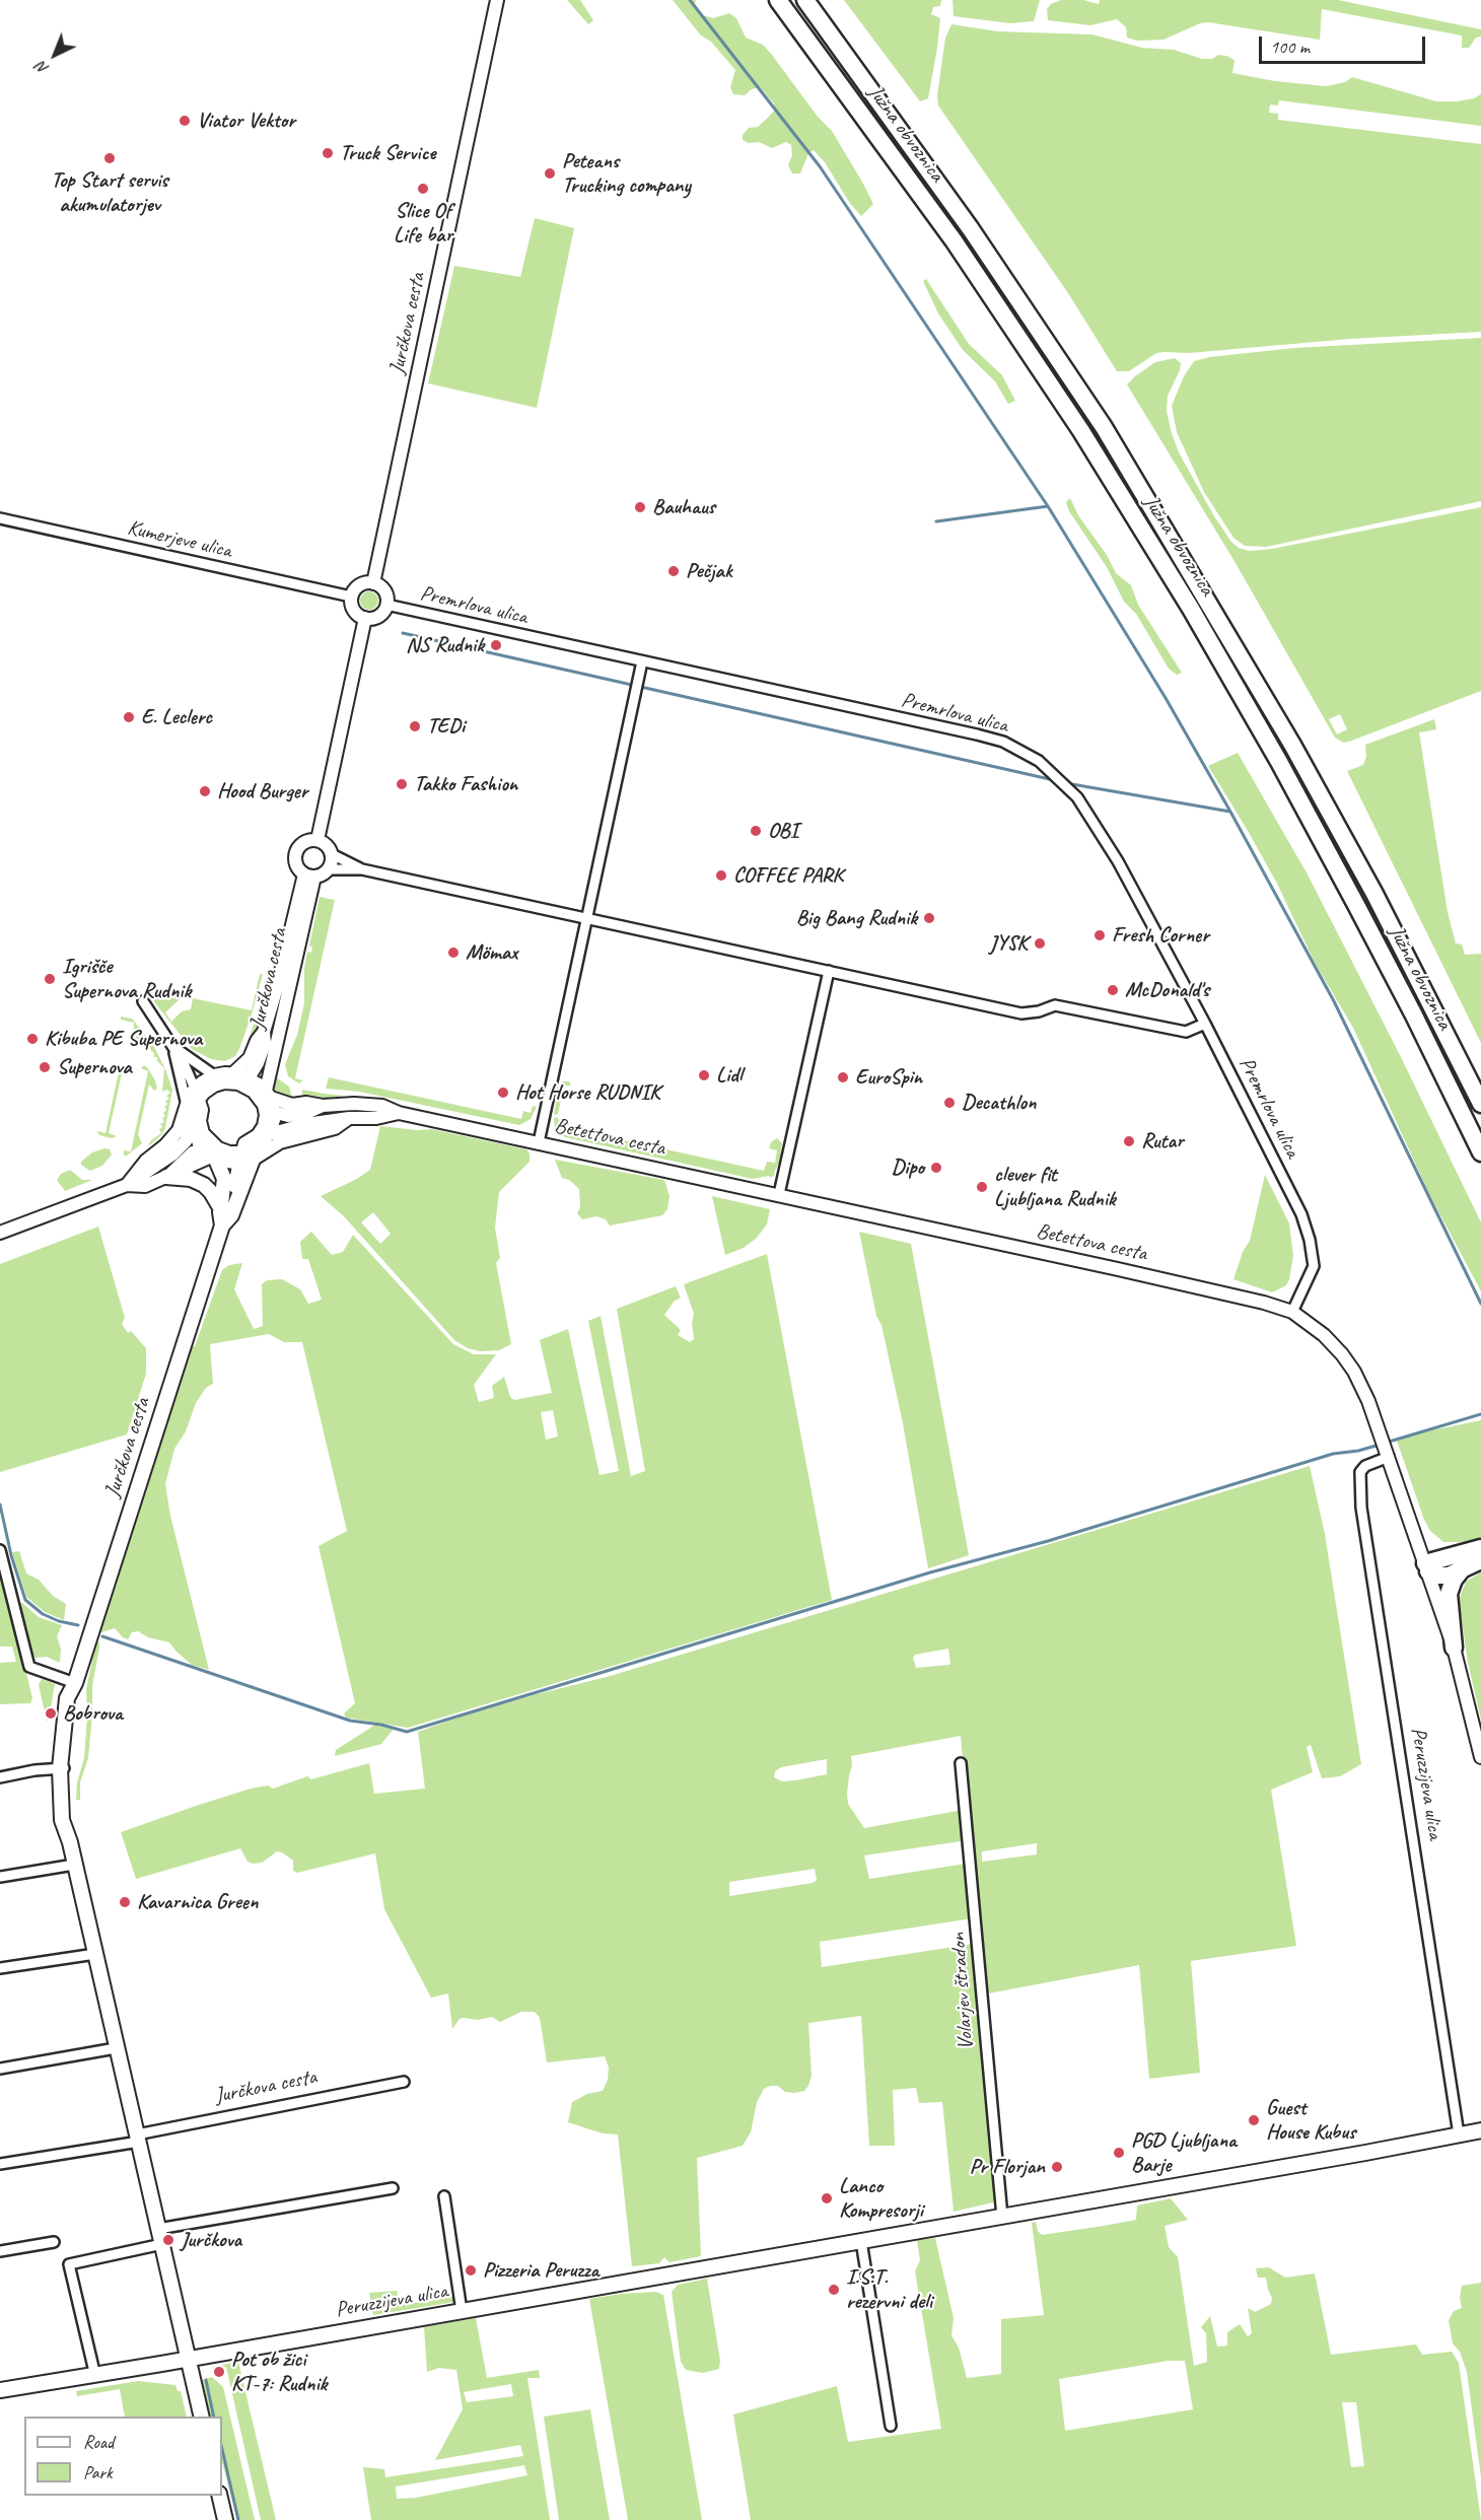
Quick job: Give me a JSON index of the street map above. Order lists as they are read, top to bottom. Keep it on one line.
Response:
{"streets":{"highway":["Južna obvoznica"],"main road":["Jurčkova cesta","Peruzzijeva ulica"],"street":["Kumerjeve ulica","Premrlova ulica","Betettova cesta","Volarjev štradon"]},"crossings":[["Jurčkova cesta","Kumerjeve ulica"],["Jurčkova cesta","Premrlova ulica"],["Jurčkova cesta","Betettova cesta"],["Jurčkova cesta","Peruzzijeva ulica"],["Kumerjeve ulica","Premrlova ulica"],["Premrlova ulica","Betettova cesta"],["Betettova cesta","Peruzzijeva ulica"],["Peruzzijeva ulica","Volarjev štradon"]],"places":["Viator Vektor","Truck Service","Top Start servis akumulatorjev","Peteans Trucking company","Slice Of Life bar","Bauhaus","Pečjak","NS Rudnik","E. Leclerc","TEDi","Takko Fashion","Hood Burger","OBI","COFFEE PARK","Big Bang Rudnik","Fresh Corner","JYSK","Mömax","Igrišče Supernova Rudnik","McDonald's","Kibuba PE Supernova","Supernova","Lidl","EuroSpin","Hot Horse RUDNIK","Decathlon","Rutar","Dipo","clever fit Ljubljana Rudnik","Bobrova","Kavarnica Green","Guest House Kubus","PGD Ljubljana Barje","Pr Florjan","Lanco Kompresorji","Jurčkova","Pizzeria Peruzza","I.S.T. rezervni deli","Pot ob žici KT-7: Rudnik"],"legend":["Road","Park"],"scale_bar":"100 m","north":"bottom left"}
